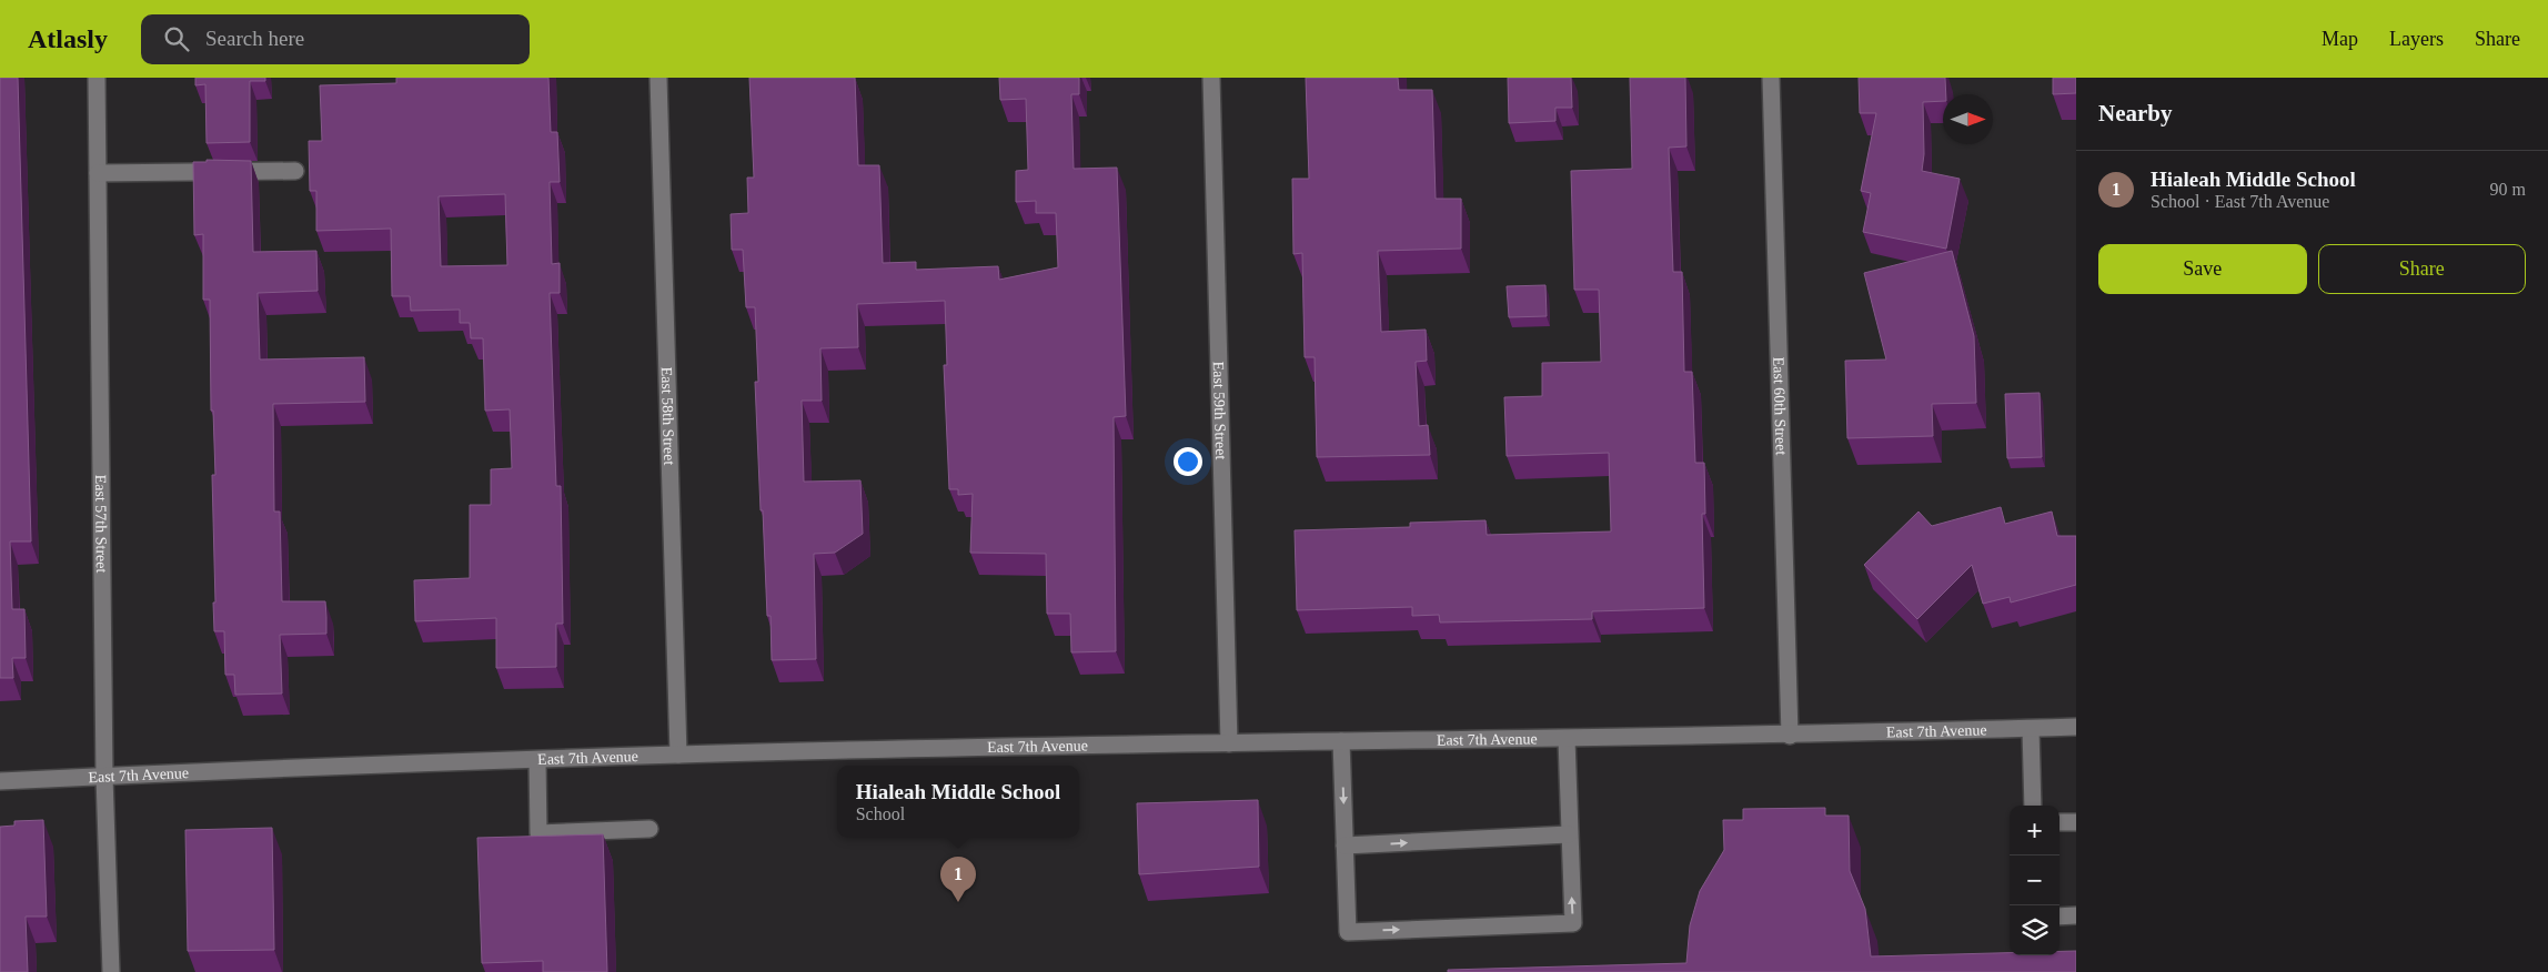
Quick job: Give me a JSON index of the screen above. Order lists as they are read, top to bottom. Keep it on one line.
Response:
{"streets":{"street":["East 60th Street","East 59th Street","East 58th Street","East 57th Street","East 7th Avenue"]},"crossings":[["East 60th Street","East 7th Avenue"],["East 59th Street","East 7th Avenue"],["East 58th Street","East 7th Avenue"],["East 57th Street","East 7th Avenue"]],"north":"right","page":{"header":"Atlasly","search":"Search here","nav":["Map","Layers","Share"],"heading":"Nearby","list":[{"mark":"1","name":"Hialeah Middle School","note":"School · East 7th Avenue","value":"90 m"}],"buttons":["Save","Share"],"popup":["Hialeah Middle School","School"],"map_buttons":["+","−"],"pins":"1"}}
